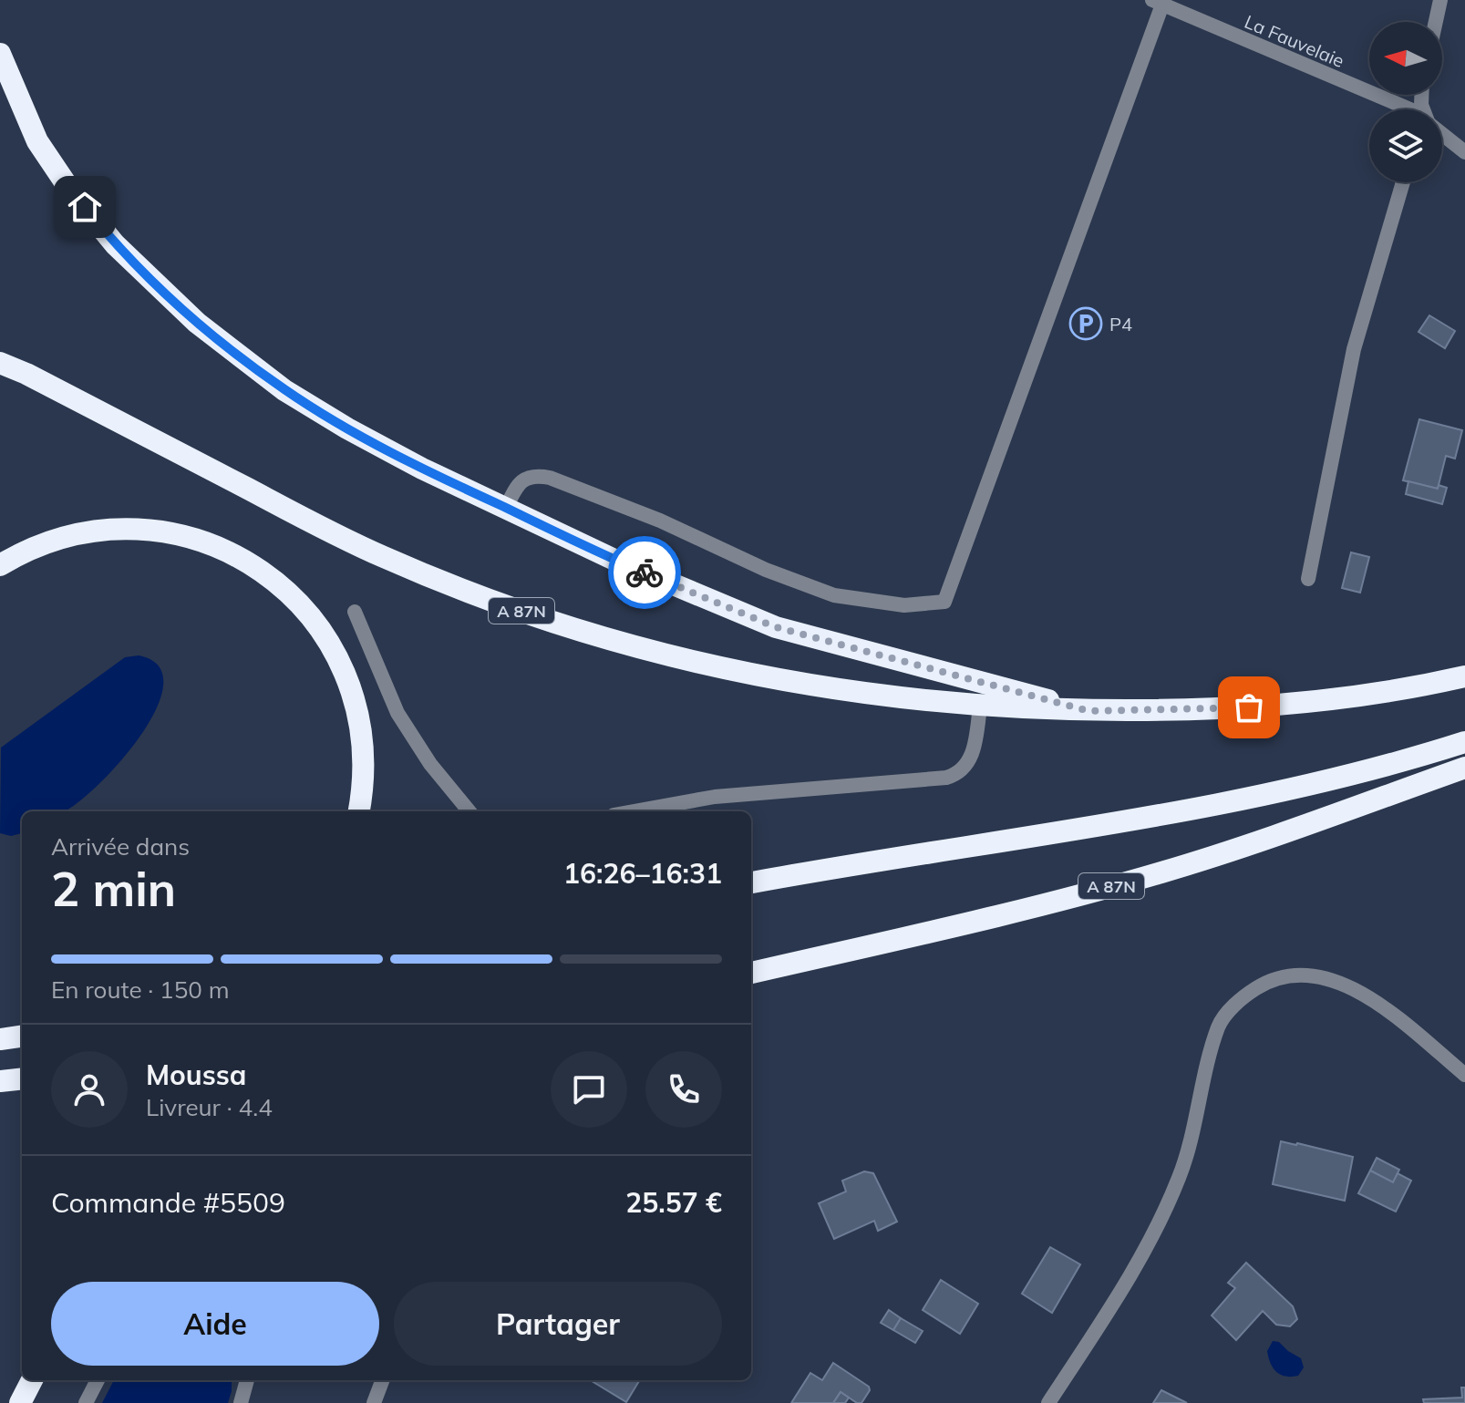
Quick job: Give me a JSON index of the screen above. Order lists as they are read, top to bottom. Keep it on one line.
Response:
{"streets":{"highway":["A 87N"],"street":["La Fauvelaie"]},"places":{"parking":["P4"]},"north":"left","page":{"heading":["2 min","Arrivée dans","16:26–16:31"],"panel":["Moussa","Livreur · 4.4","Commande #5509","25.57 €"],"bar":"En route · 150 m","buttons":["Aide","Partager"]}}
